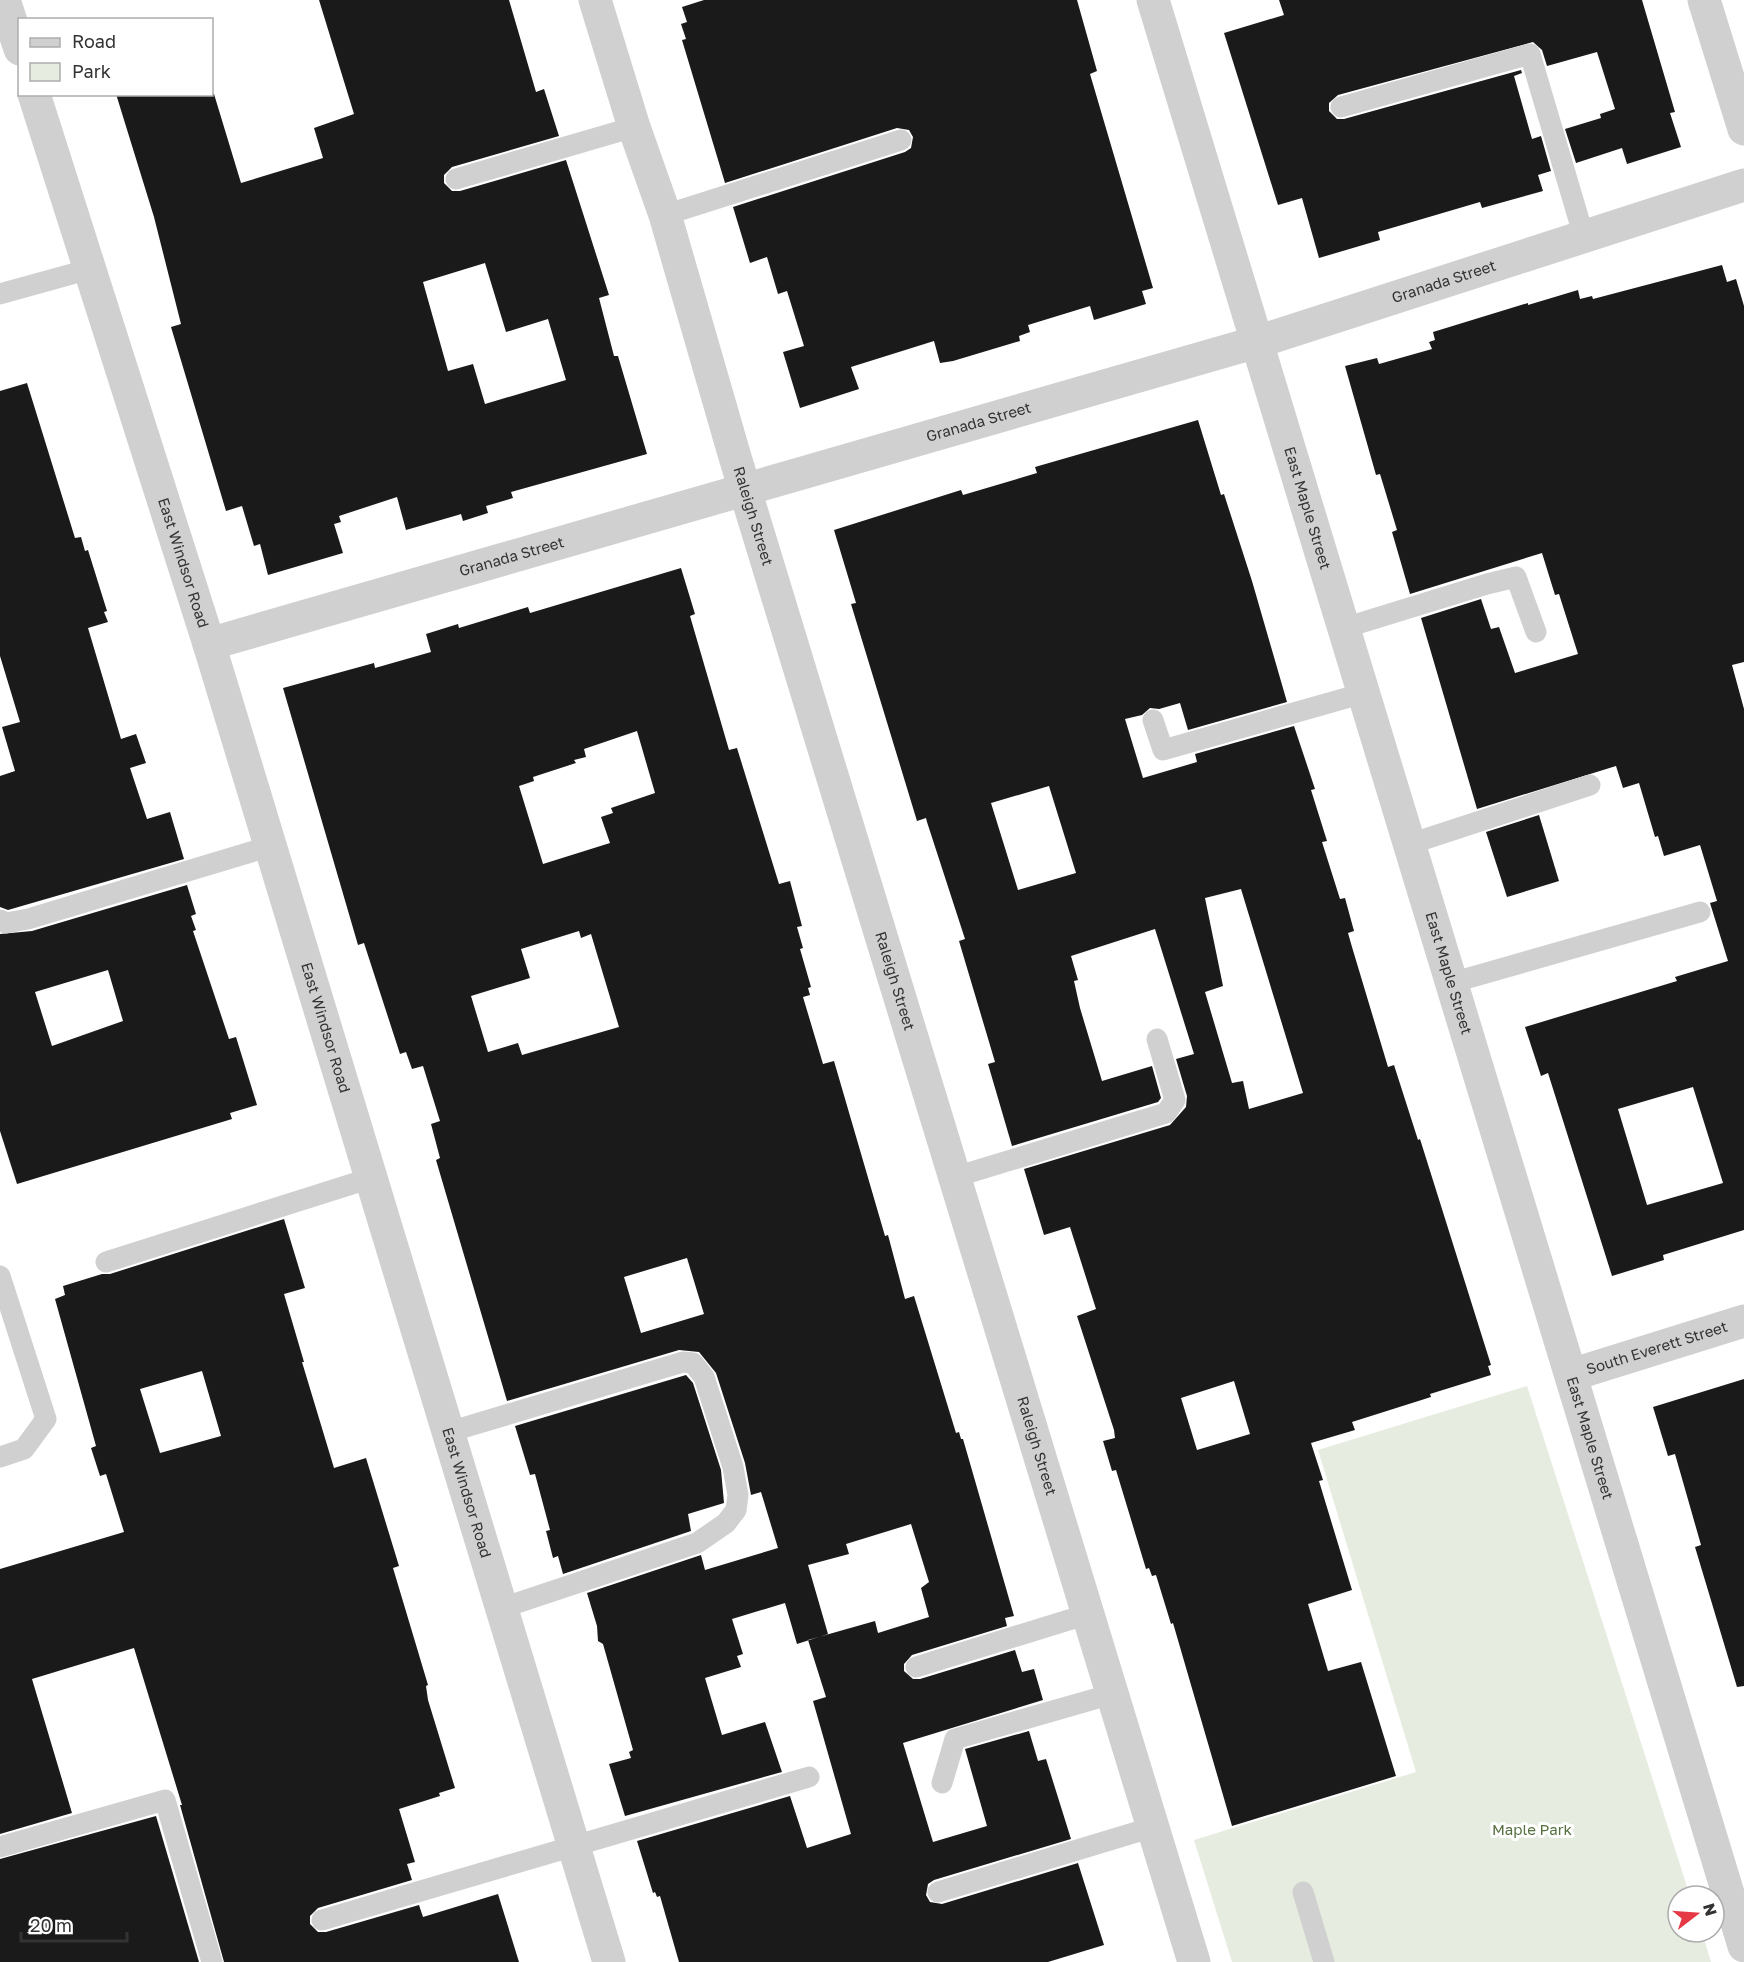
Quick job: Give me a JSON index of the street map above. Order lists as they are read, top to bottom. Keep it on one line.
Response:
{"streets":{"street":["Granada Street","East Maple Street","Raleigh Street","East Windsor Road","South Everett Street"]},"crossings":[["Granada Street","East Maple Street"],["Granada Street","Raleigh Street"],["Granada Street","East Windsor Road"],["East Maple Street","South Everett Street"]],"parks":["Maple Park"],"legend":["Road","Park"],"scale_bar":"20 m","north":"right"}
